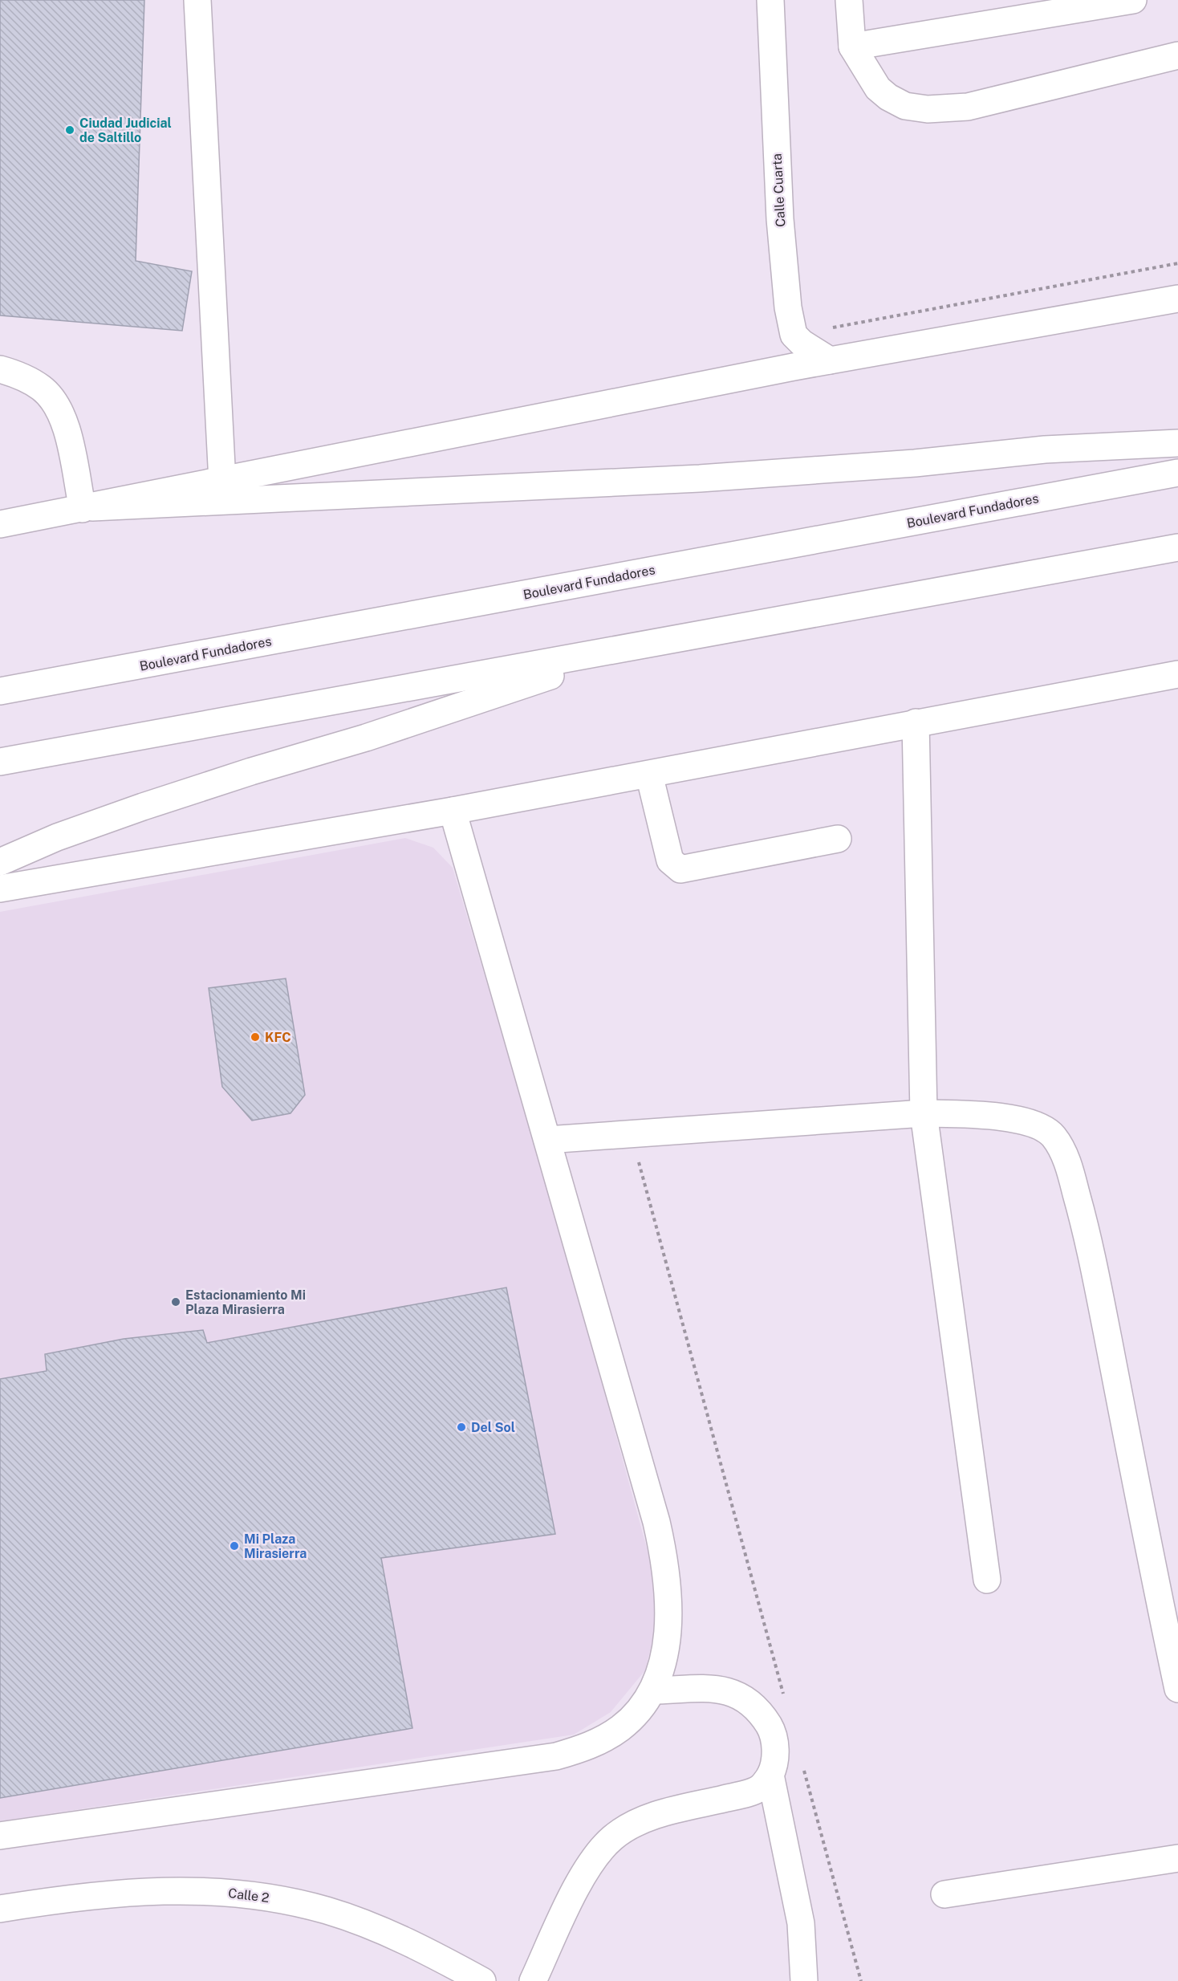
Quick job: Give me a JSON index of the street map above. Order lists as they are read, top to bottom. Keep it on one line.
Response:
{"streets":{"main road":["Calle Cuarta","Boulevard Fundadores","Calle 2"]},"places":["Ciudad Judicial de Saltillo","KFC","Estacionamiento Mi Plaza Mirasierra","Del Sol","Mi Plaza Mirasierra"]}
